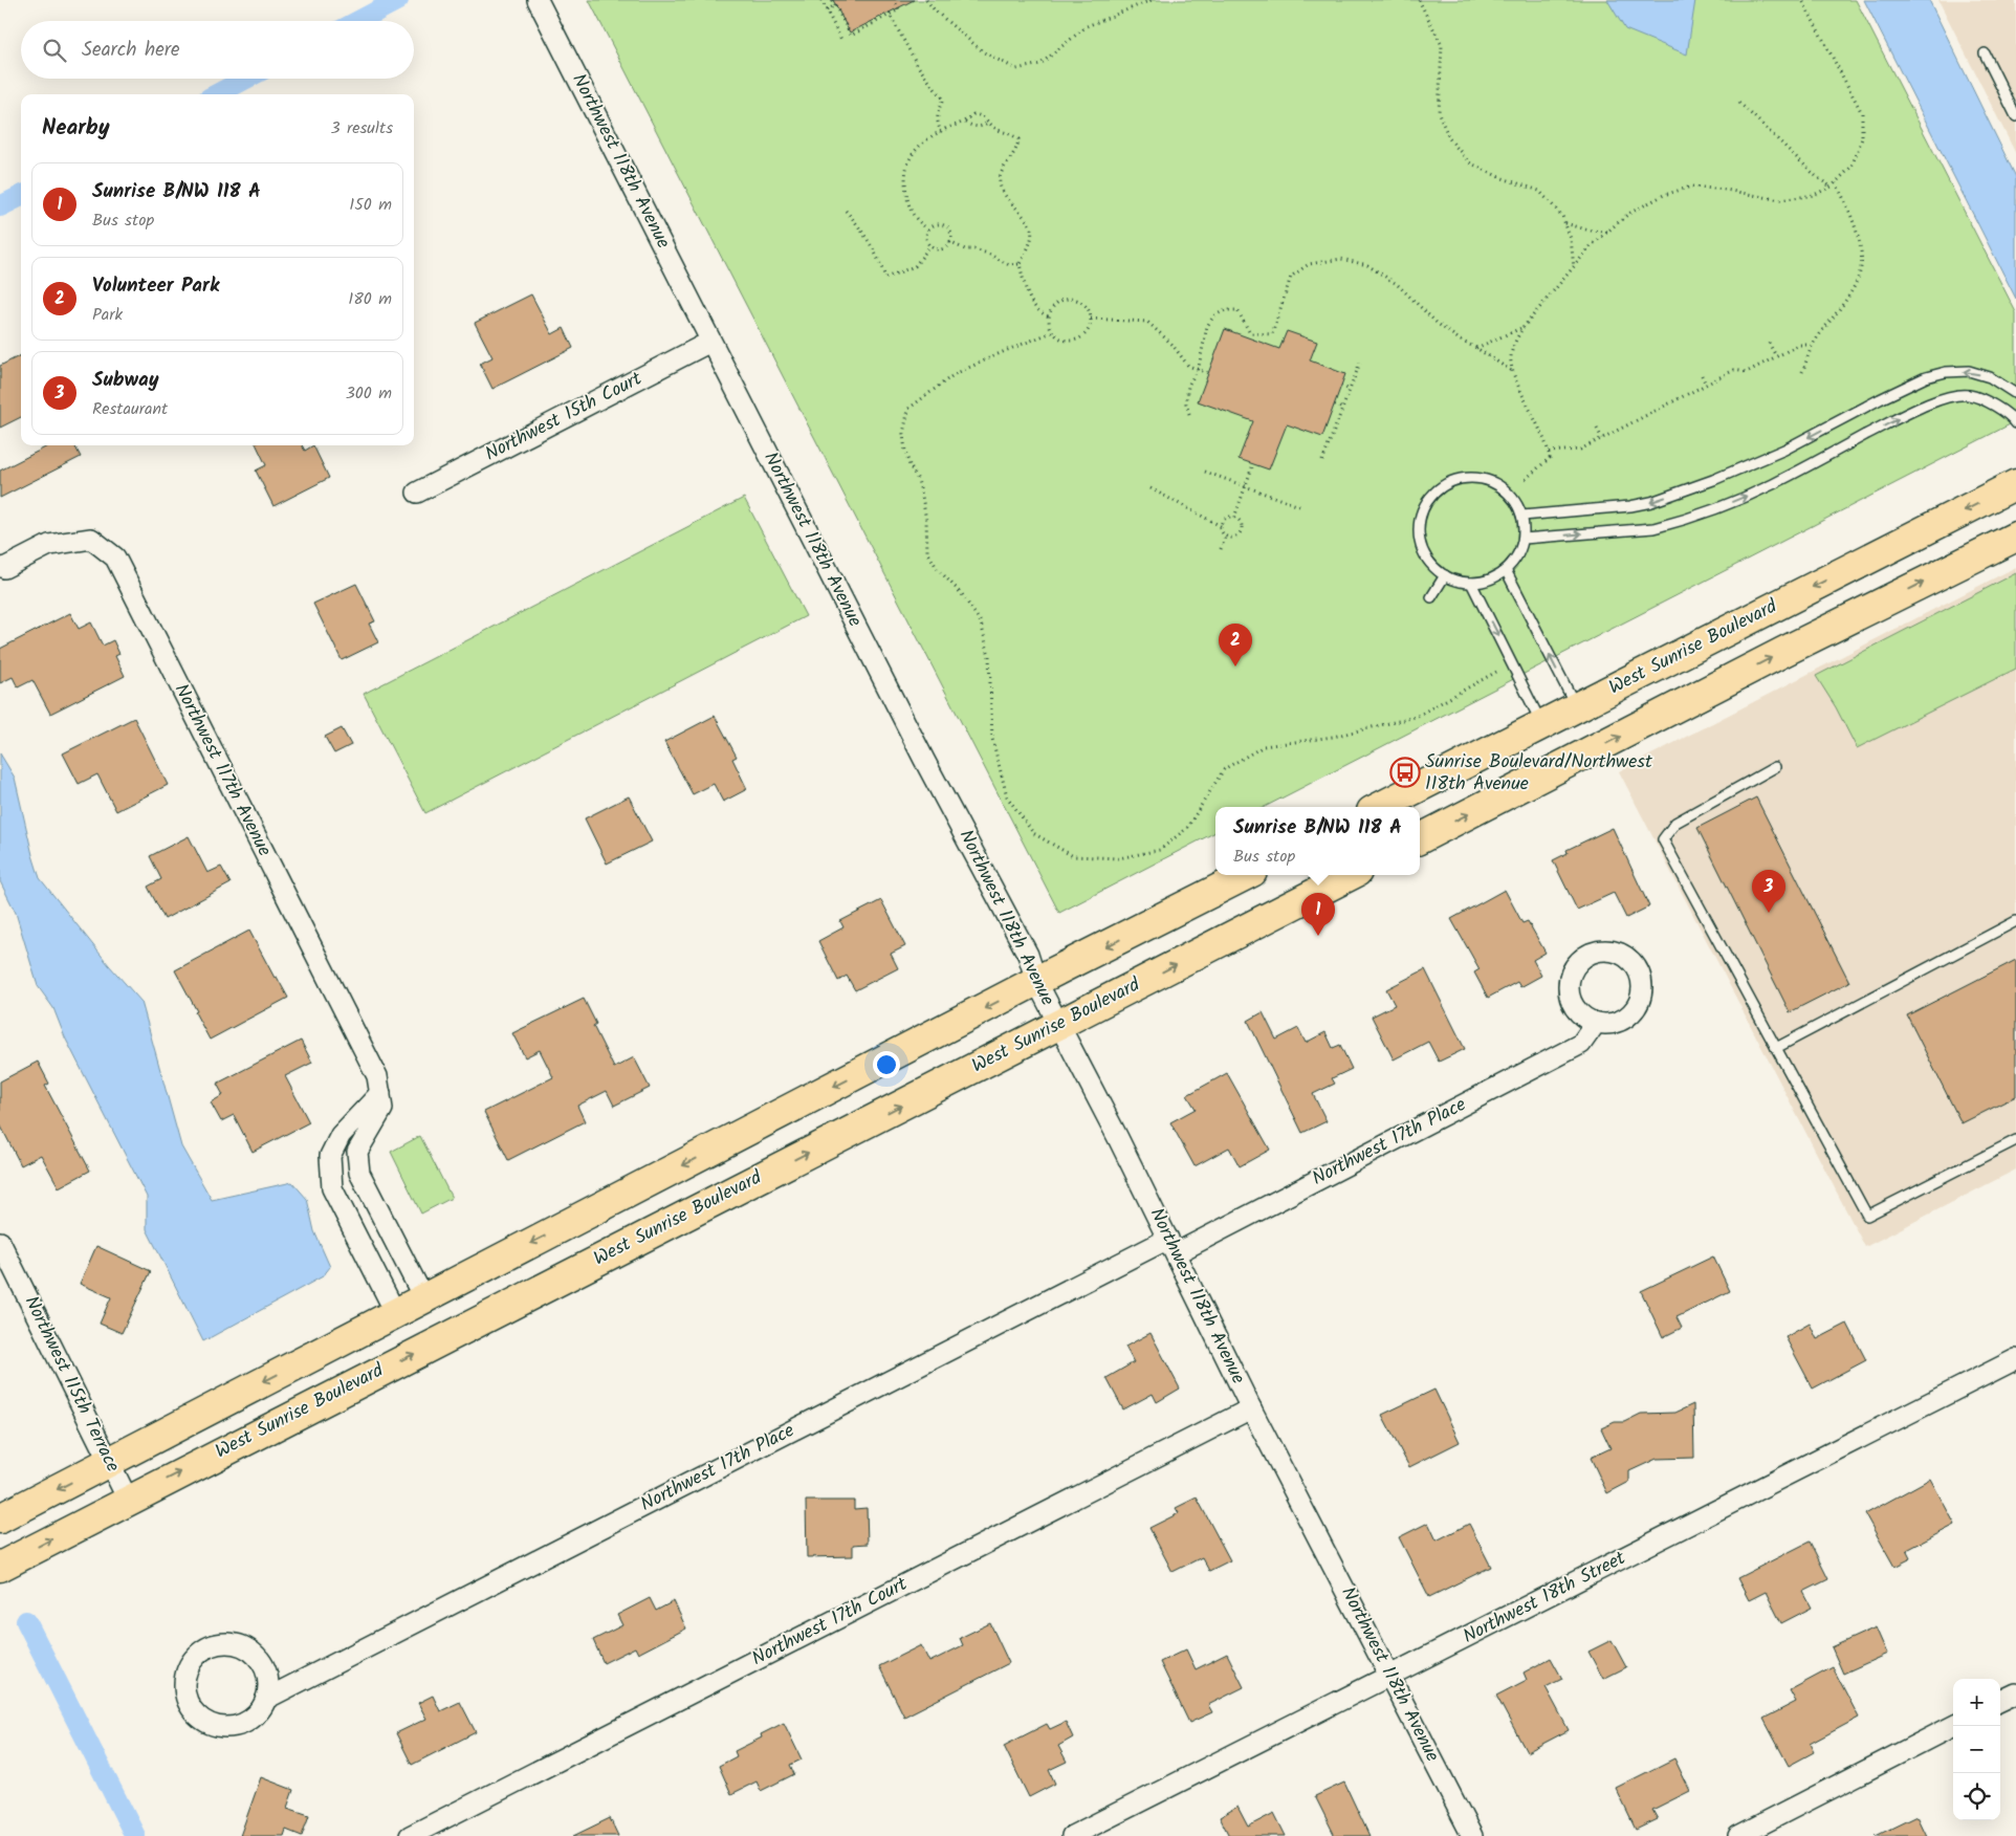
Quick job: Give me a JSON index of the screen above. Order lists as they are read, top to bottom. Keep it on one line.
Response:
{"streets":{"highway":["West Sunrise Boulevard"],"street":["Northwest 118th Avenue","Northwest 15th Court","Northwest 117th Avenue","Northwest 17th Place","Northwest 115th Terrace","Northwest 18th Street","Northwest 17th Court"]},"crossings":[["Northwest 118th Avenue","Northwest 15th Court"],["Northwest 118th Avenue","West Sunrise Boulevard"],["Northwest 118th Avenue","Northwest 17th Place"],["Northwest 118th Avenue","Northwest 18th Street"],["Northwest 118th Avenue","Northwest 17th Court"],["West Sunrise Boulevard","Northwest 115th Terrace"]],"places":{"bus stop":["Sunrise Boulevard/Northwest 118th Avenue"]},"page":{"search":"Search here","heading":["Nearby","3 results"],"list":[{"mark":"1","name":"Sunrise B/NW 118 A","note":"Bus stop","value":"150 m"},{"mark":"2","name":"Volunteer Park","note":"Park","value":"180 m"},{"mark":"3","name":"Subway","note":"Restaurant","value":"300 m"}],"pins":["2","3","1"],"popup":["Sunrise B/NW 118 A","Bus stop"],"map_buttons":["+","−"]}}
